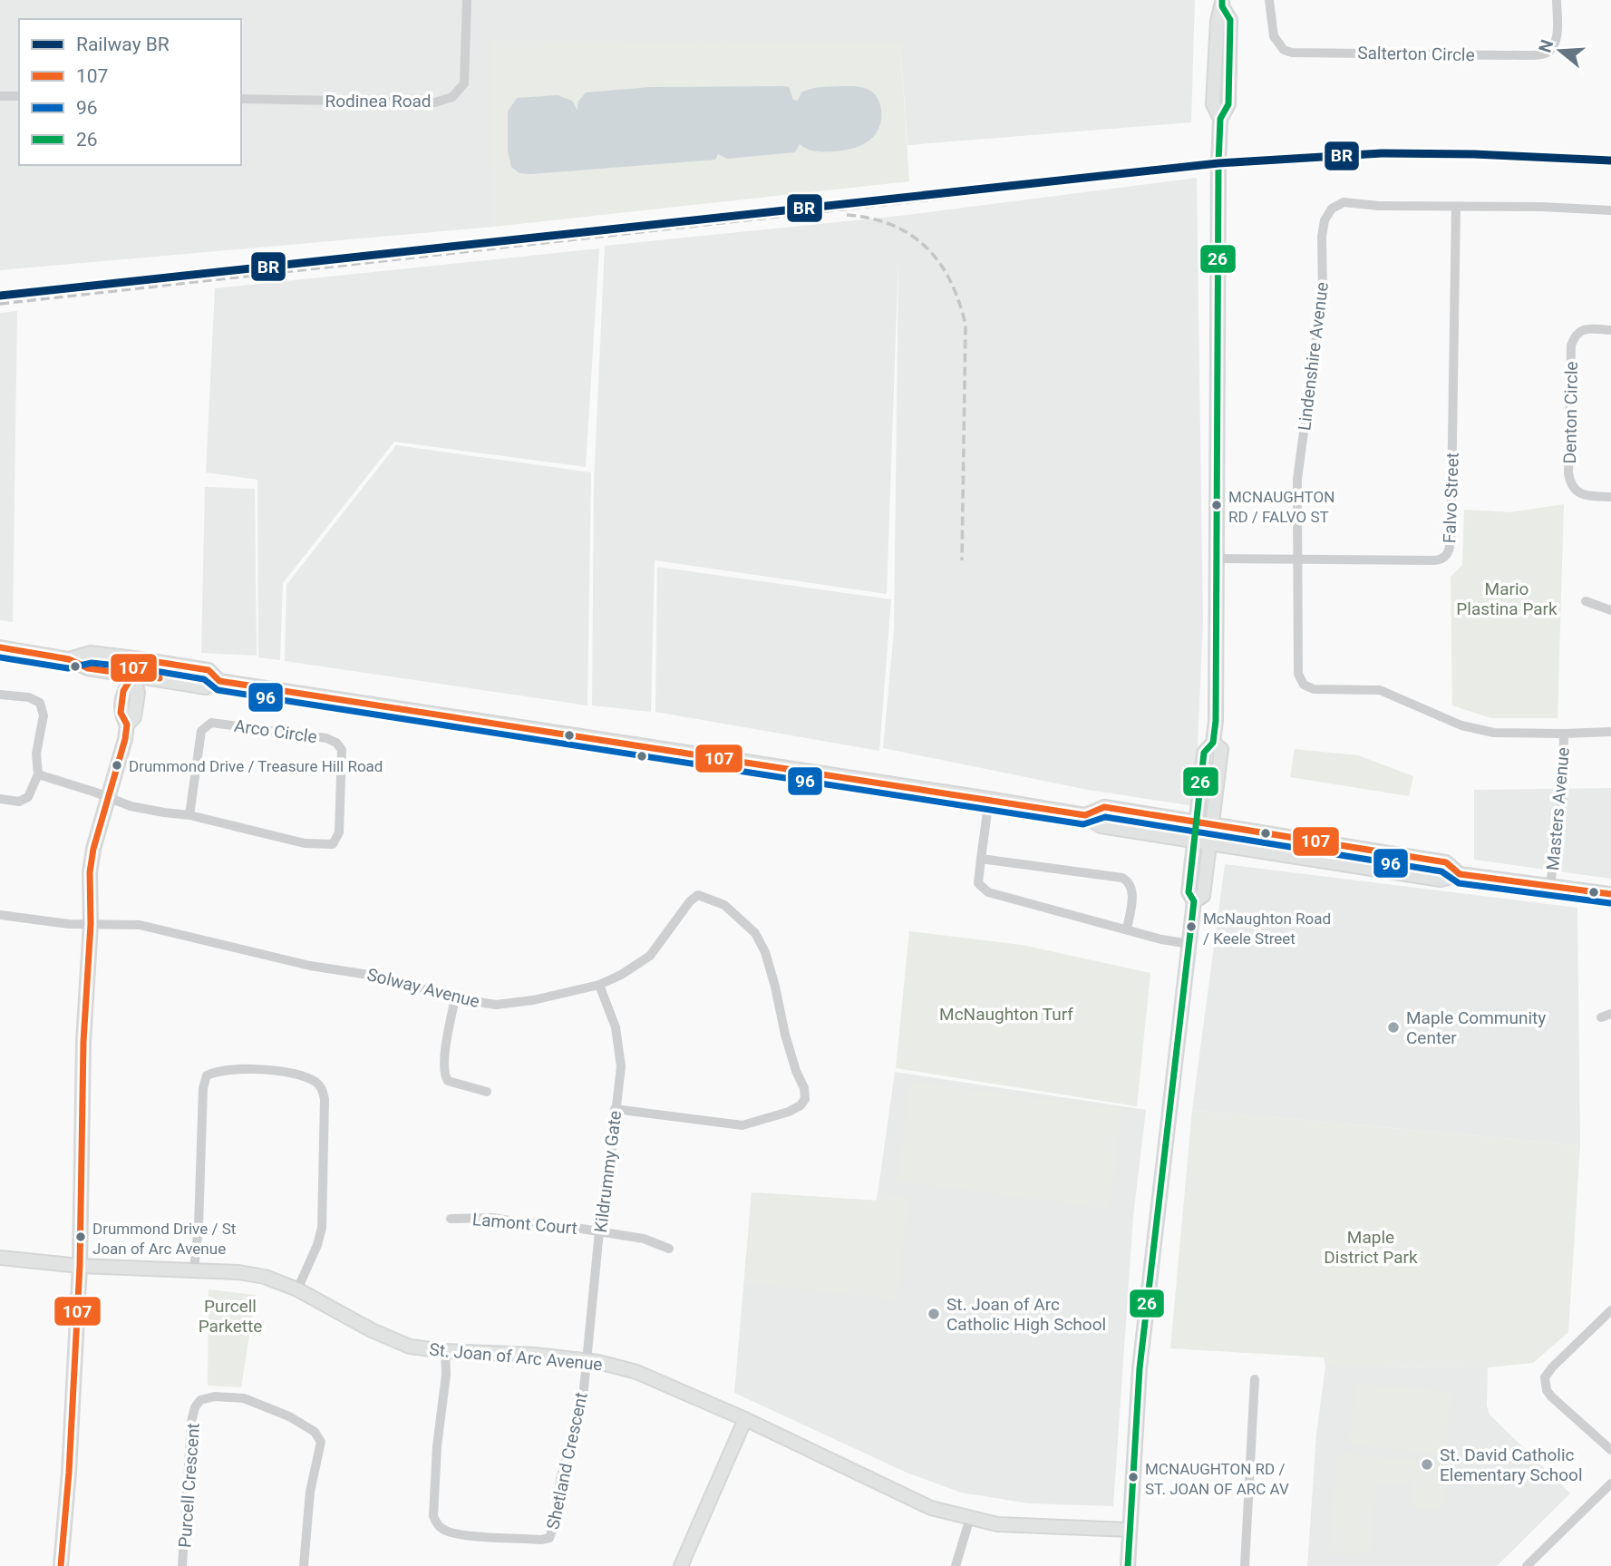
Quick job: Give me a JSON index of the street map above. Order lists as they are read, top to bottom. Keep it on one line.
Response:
{"streets":{"street":["Salterton Circle","Rodinea Road","Lindenshire Avenue","Denton Circle","Falvo Street","Arco Circle","Masters Avenue","Solway Avenue","Kildrummy Gate","Lamont Court","St. Joan of Arc Avenue","Shetland Crescent","Purcell Crescent"]},"crossings":[["Lindenshire Avenue","Falvo Street"],["Lindenshire Avenue","Masters Avenue"],["Solway Avenue","Kildrummy Gate"],["Kildrummy Gate","Lamont Court"],["Kildrummy Gate","St. Joan of Arc Avenue"],["Kildrummy Gate","Shetland Crescent"],["St. Joan of Arc Avenue","Shetland Crescent"]],"parks":["Mario Plastina Park","McNaughton Turf","Maple District Park","Purcell Parkette"],"places":["MCNAUGHTON RD / FALVO ST","Drummond Drive / Treasure Hill Road","McNaughton Road / Keele Street","Maple Community Center","Drummond Drive / St Joan of Arc Avenue","St. Joan of Arc Catholic High School","St. David Catholic Elementary School","MCNAUGHTON RD / ST. JOAN OF ARC AV"],"lines":["transit line 26","rail line BR","transit line 107","transit line 96"],"legend":["Railway BR","107","96","26"],"north":"left"}
